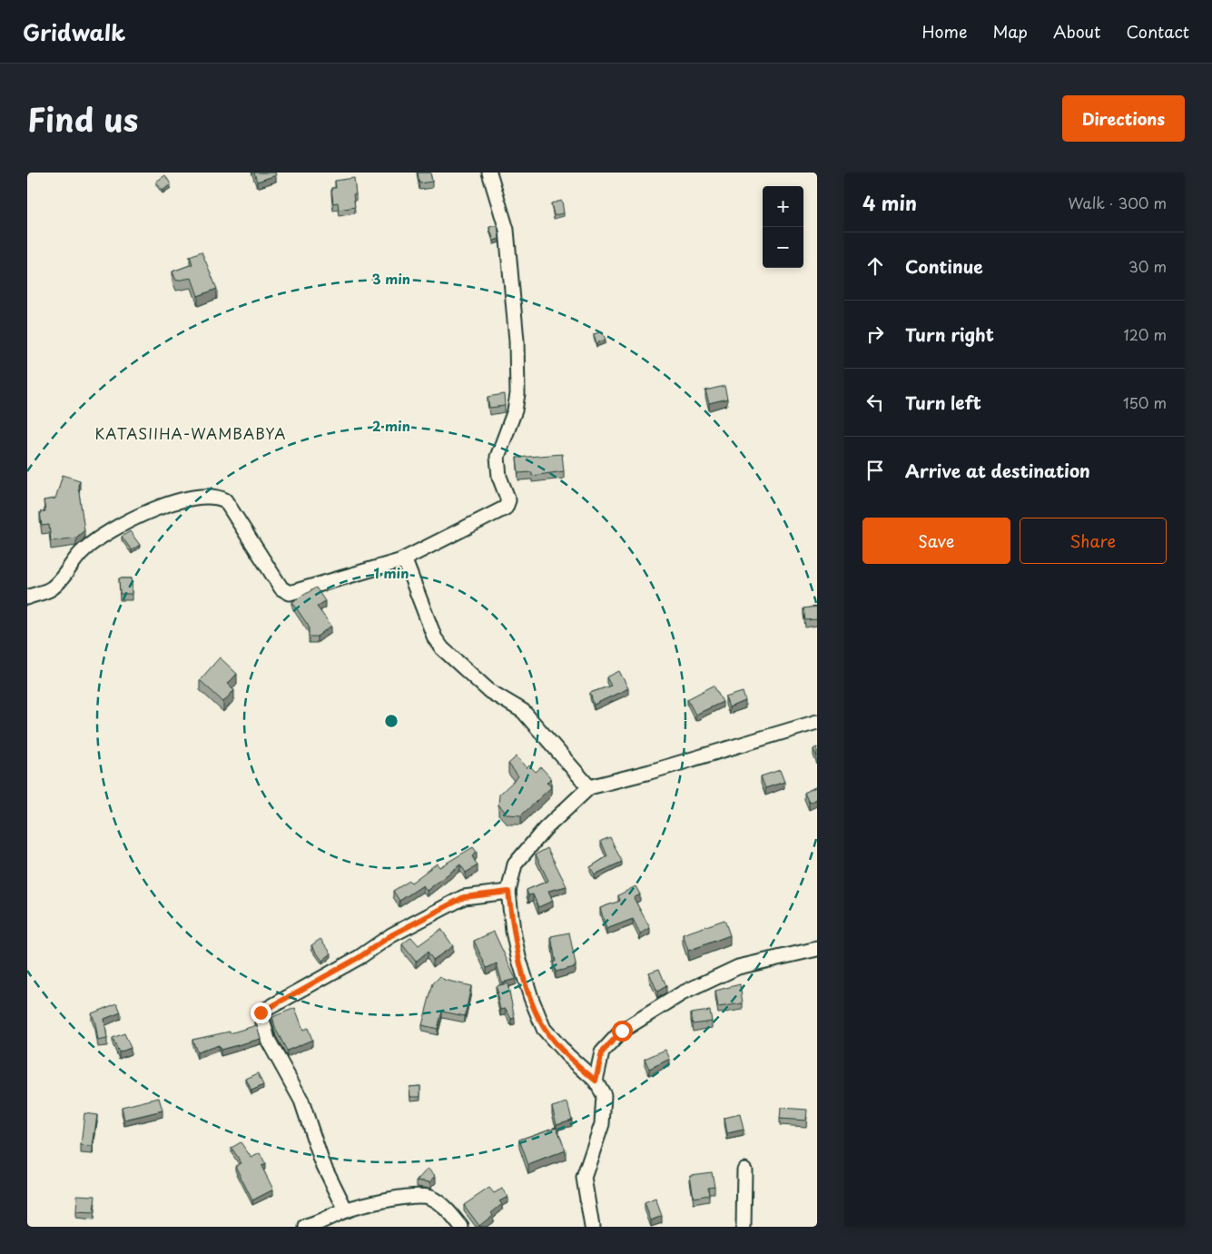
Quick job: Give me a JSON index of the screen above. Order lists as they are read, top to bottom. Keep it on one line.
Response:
{"districts":["KATASIIHA-WAMBABYA"],"page":{"header":"Gridwalk","nav":["Home","Map","About","Contact"],"title":"Find us","buttons":["Directions",["Save","Share"]],"heading":["4 min","Walk · 300 m"],"map_buttons":["+","−"],"list":[["Continue","30 m"],["Turn right","120 m"],["Turn left","150 m"],"Arrive at destination"]},"rings":["3 min","2 min","1 min"]}
